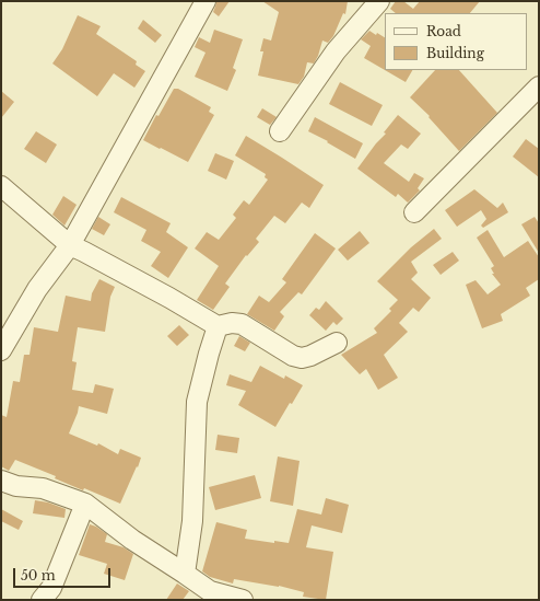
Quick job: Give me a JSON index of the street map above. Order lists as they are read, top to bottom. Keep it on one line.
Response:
{"legend":["Road","Building"],"scale_bar":"50 m"}
